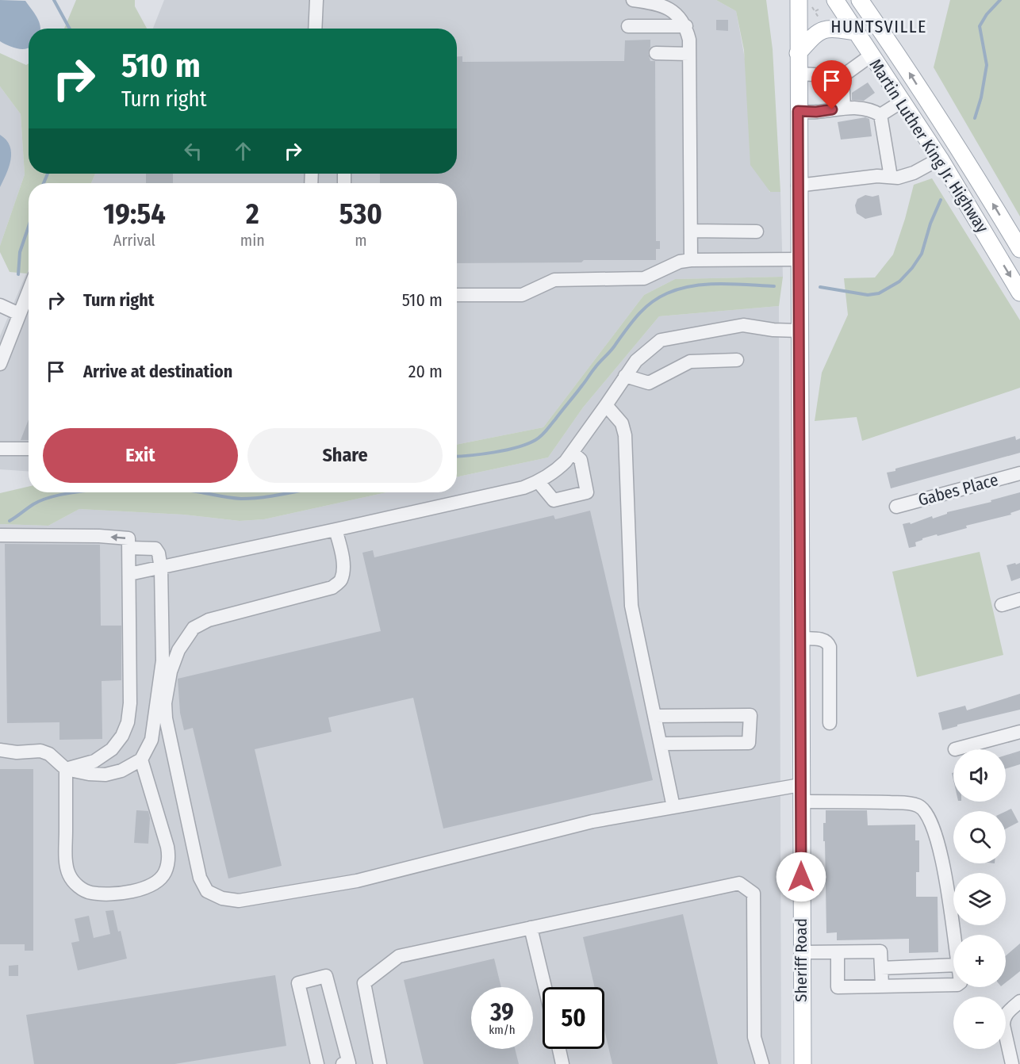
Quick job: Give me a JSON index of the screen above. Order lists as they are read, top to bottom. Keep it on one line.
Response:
{"streets":{"main road":["Martin Luther King Jr. Highway","Sheriff Road"],"street":["Gabes Place"]},"districts":["HUNTSVILLE"],"page":{"turn":["510 m","Turn right"],"eta":["19:54","Arrival","2","min","530","m"],"list":[{"name":"Turn right","value":"510 m"},{"name":"Arrive at destination","value":"20 m"}],"buttons":["Exit","Share"],"map_buttons":["+","−"],"speed":"39 km/h","limit":"50"}}
